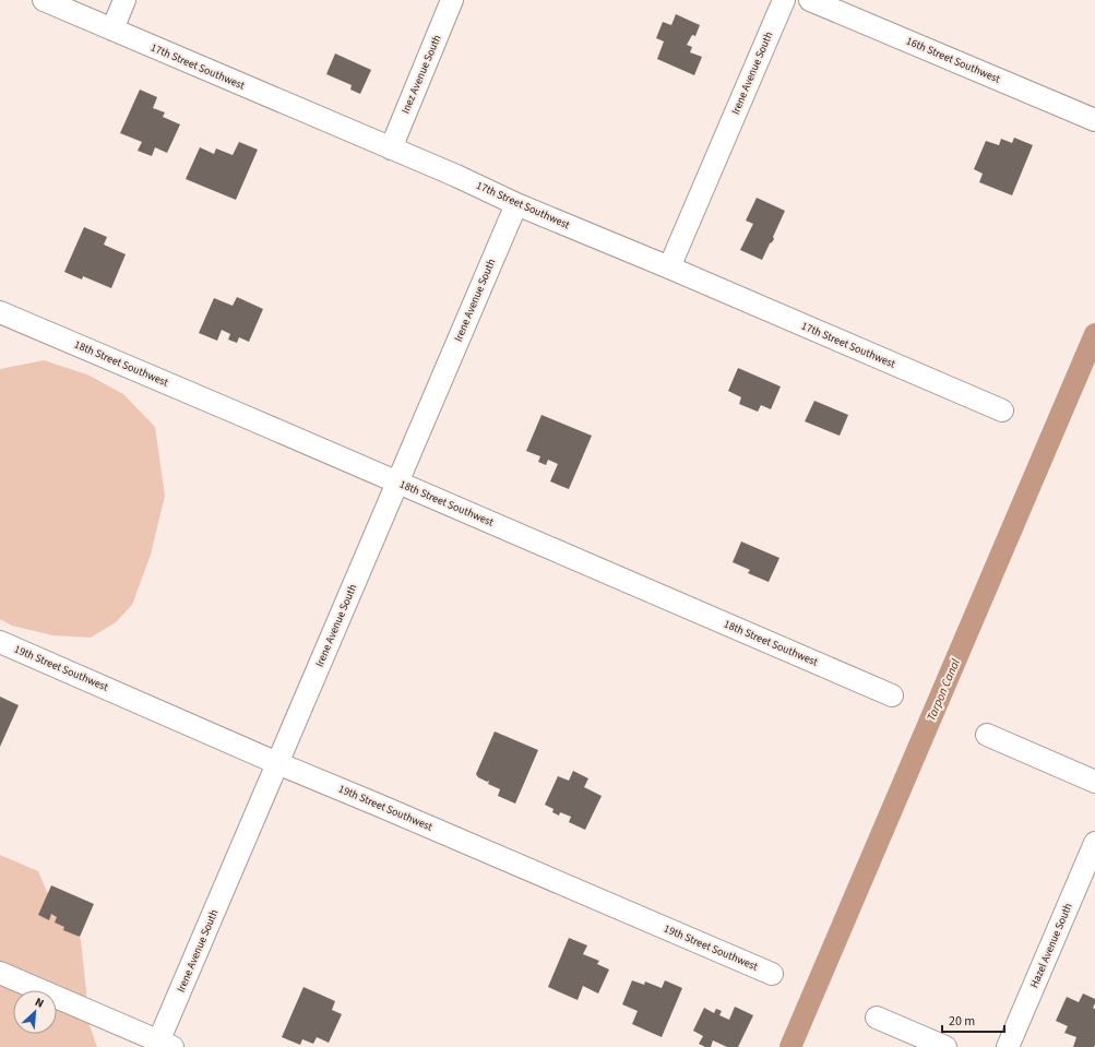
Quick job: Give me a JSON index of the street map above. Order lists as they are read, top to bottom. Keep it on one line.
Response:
{"streets":{"street":["16th Street Southwest","17th Street Southwest","Irene Avenue South","Inez Avenue South","18th Street Southwest","19th Street Southwest","Hazel Avenue South"]},"crossings":[["17th Street Southwest","Irene Avenue South"],["17th Street Southwest","Inez Avenue South"],["Irene Avenue South","18th Street Southwest"],["Irene Avenue South","19th Street Southwest"]],"water":["Tarpon Canal"],"scale_bar":"20 m","north":"top right"}
